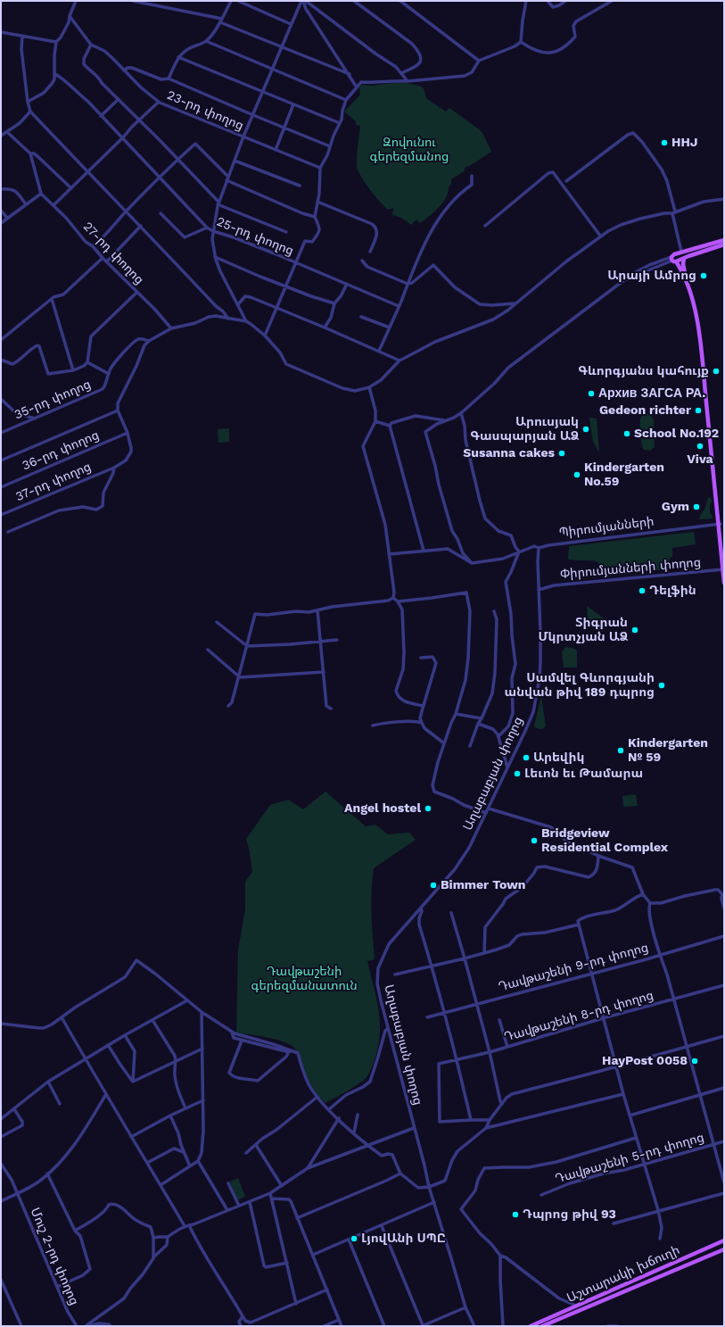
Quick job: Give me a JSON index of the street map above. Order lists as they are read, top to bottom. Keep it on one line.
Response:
{"streets":{"main road":["Աշտարակի խճուղի"],"street":["23-րդ փողոց","25-րդ փողոց","27-րդ փողոց","35-րդ փողոց","36-րդ փողոց","37-րդ փողոց","Պիրումյանների","Փիրումյանների փողոց","Աղաբաբյան փողոց","Դավթաշենի 9-րդ փողոց","Դավթաշենի 8-րդ փողոց","Դավթաշենի 5-րդ փողոց","Մուշ 2-րդ փողոց"]},"crossings":[["36-րդ փողոց","37-րդ փողոց"],["Պիրումյանների","Աղաբաբյան փողոց"],["Փիրումյանների փողոց","Աղաբաբյան փողոց"]],"parks":["Զովունու գերեզմանոց","Դավթաշենի գերեզմանատուն"],"places":["HHJ","Արայի Ամրոց","Գևորգյանս կահույք","Архив ЗАГСА РА.","Gedeon richter","Արուսյակ Գասպարյան ԱՁ","School No.192","Viva","Susanna cakes","Kindergarten No.59","Gym","Դելֆին","Տիգրան Մկրտչյան ԱՁ","Սամվել Գևորգյանի անվան թիվ 189 դպրոց","Kindergarten № 59","Արեվիկ","Լեւոն եւ Թամարա","Angel hostel","Bridgeview Residential Complex","Bimmer Town","HayPost 0058","Դպրոց թիվ 93","ԼյովԱնի ՍՊԸ"]}
